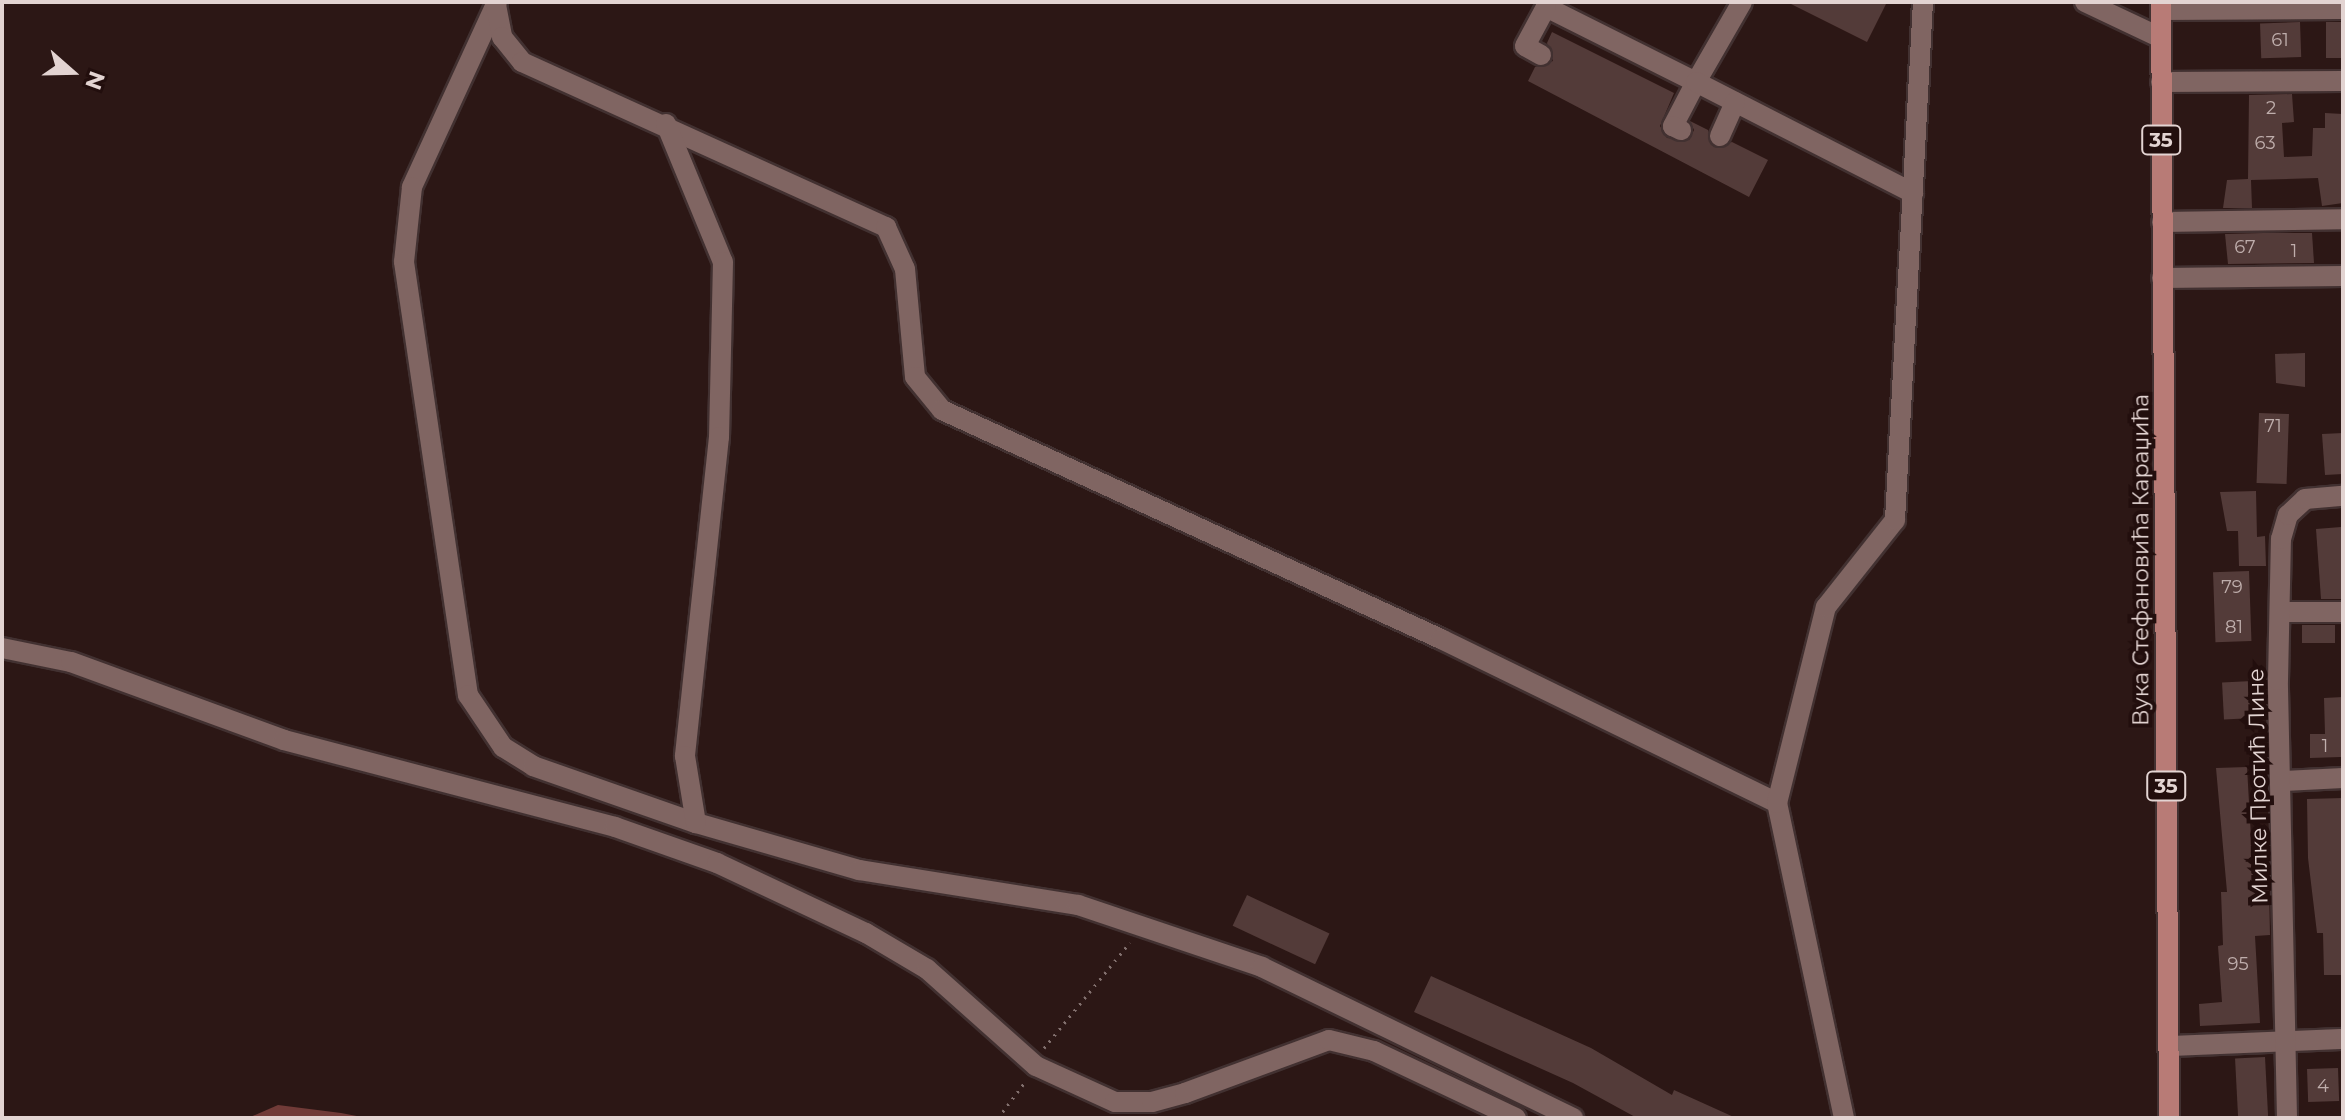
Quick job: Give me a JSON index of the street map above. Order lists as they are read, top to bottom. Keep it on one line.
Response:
{"streets":{"main road":["35","Вука Стефановића Караџића"],"street":["Милке Протић Лине"]},"house_numbers":["61","2","63","67","1","71","79","81","1","95","4"],"north":"right"}
